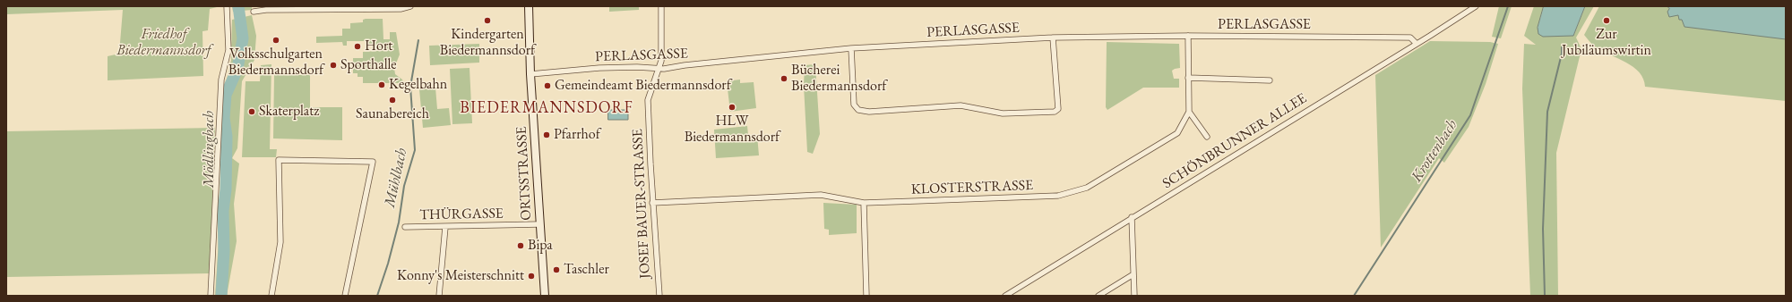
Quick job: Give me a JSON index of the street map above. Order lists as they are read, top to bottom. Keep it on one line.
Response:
{"streets":{"street":["PERLASGASSE","SCHÖNBRUNNER ALLEE","ORTSSTRASSE","KLOSTERSTRASSE","JOSEF BAUER-STRASSE","THÜRGASSE"]},"crossings":[["PERLASGASSE","SCHÖNBRUNNER ALLEE"],["PERLASGASSE","ORTSSTRASSE"],["PERLASGASSE","KLOSTERSTRASSE"],["PERLASGASSE","JOSEF BAUER-STRASSE"],["ORTSSTRASSE","THÜRGASSE"],["KLOSTERSTRASSE","JOSEF BAUER-STRASSE"]],"districts":["BIEDERMANNSDORF"],"water":["Mödlingbach","Krottenbach","Mühlbach"],"parks":["Friedhof Biedermannsdorf"],"places":["Kindergarten Biedermannsdorf","Zur Jubiläumswirtin","Volksschulgarten Biedermannsdorf","Hort","Sporthalle","Bücherei Biedermannsdorf","Kegelbahn","Gemeindeamt Biedermannsdorf","Saunabereich","HLW Biedermannsdorf","Skaterplatz","Pfarrhof","Bipa","Taschler","Konny's Meisterschnitt"]}
